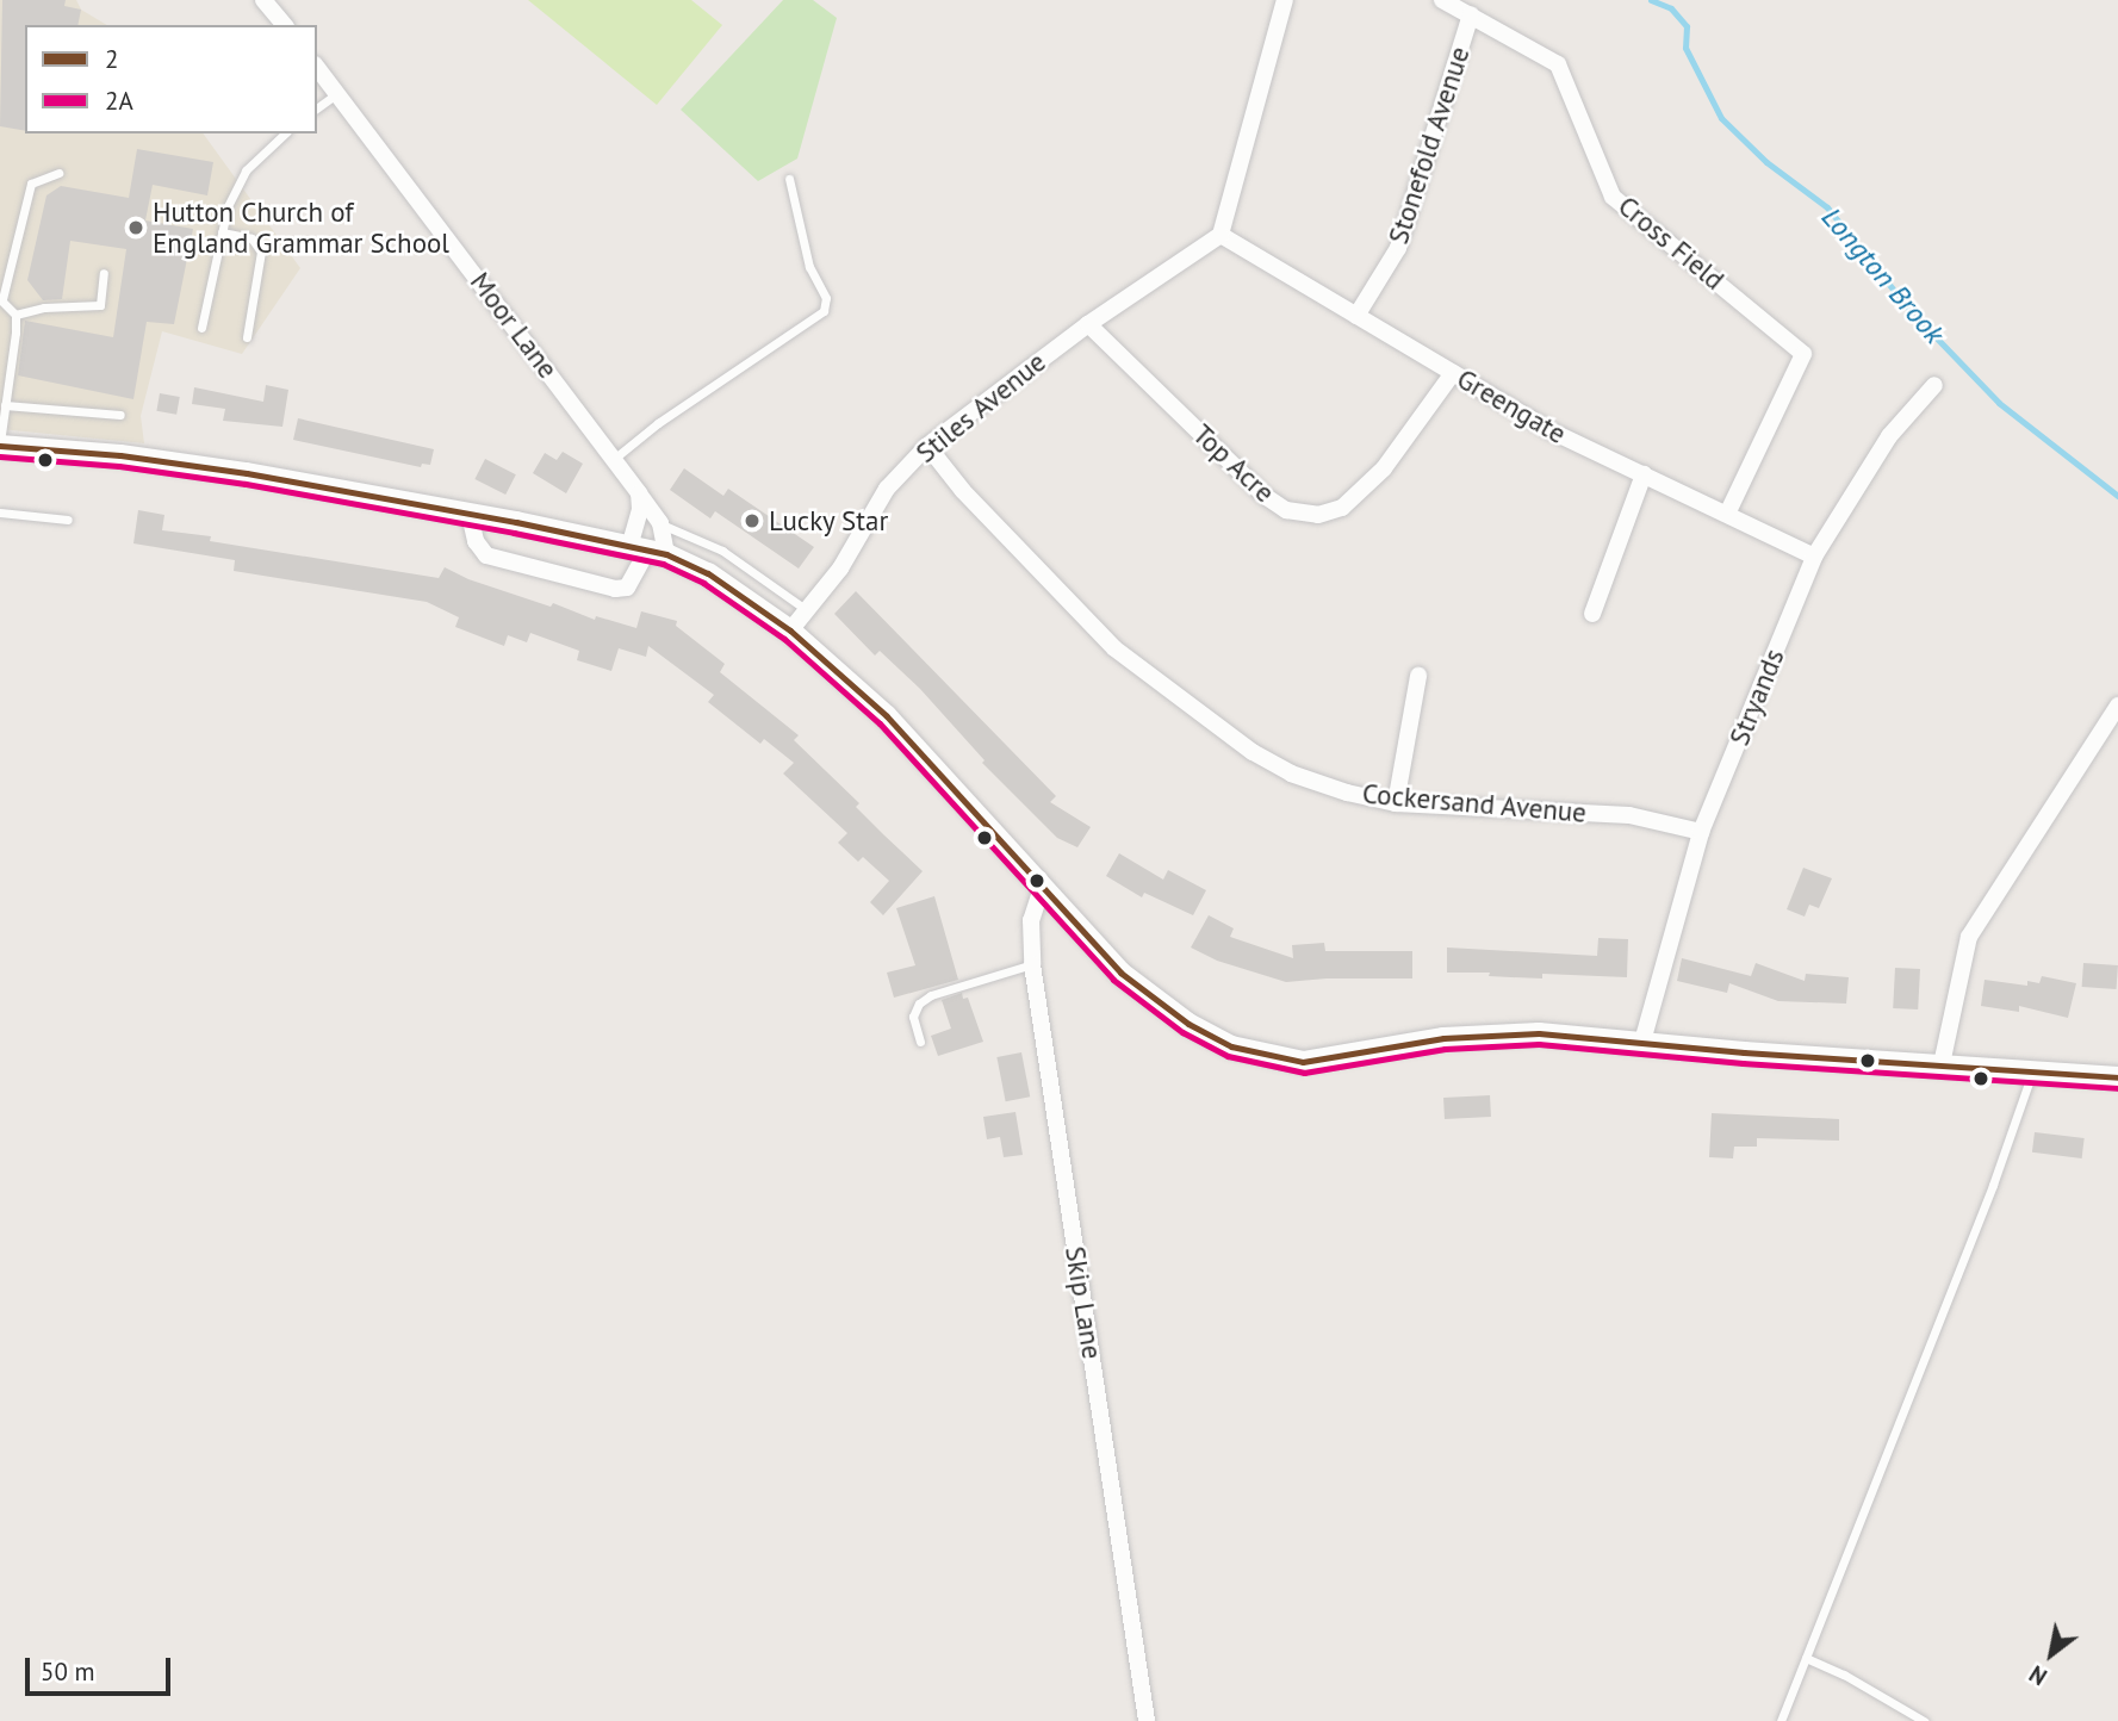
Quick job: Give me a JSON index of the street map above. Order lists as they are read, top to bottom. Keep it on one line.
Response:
{"streets":{"street":["Stonefold Avenue","Cross Field","Moor Lane","Greengate","Stiles Avenue","Top Acre","Stryands","Cockersand Avenue","Skip Lane"]},"crossings":[["Stonefold Avenue","Cross Field"],["Stonefold Avenue","Greengate"],["Cross Field","Greengate"],["Greengate","Stiles Avenue"],["Greengate","Top Acre"],["Greengate","Stryands"],["Stiles Avenue","Top Acre"],["Stiles Avenue","Cockersand Avenue"],["Stryands","Cockersand Avenue"]],"water":["Longton Brook"],"places":["Hutton Church of England Grammar School","Lucky Star"],"lines":["transit line 2","transit line 2A"],"legend":["2","2A"],"scale_bar":"50 m","north":"bottom left"}
